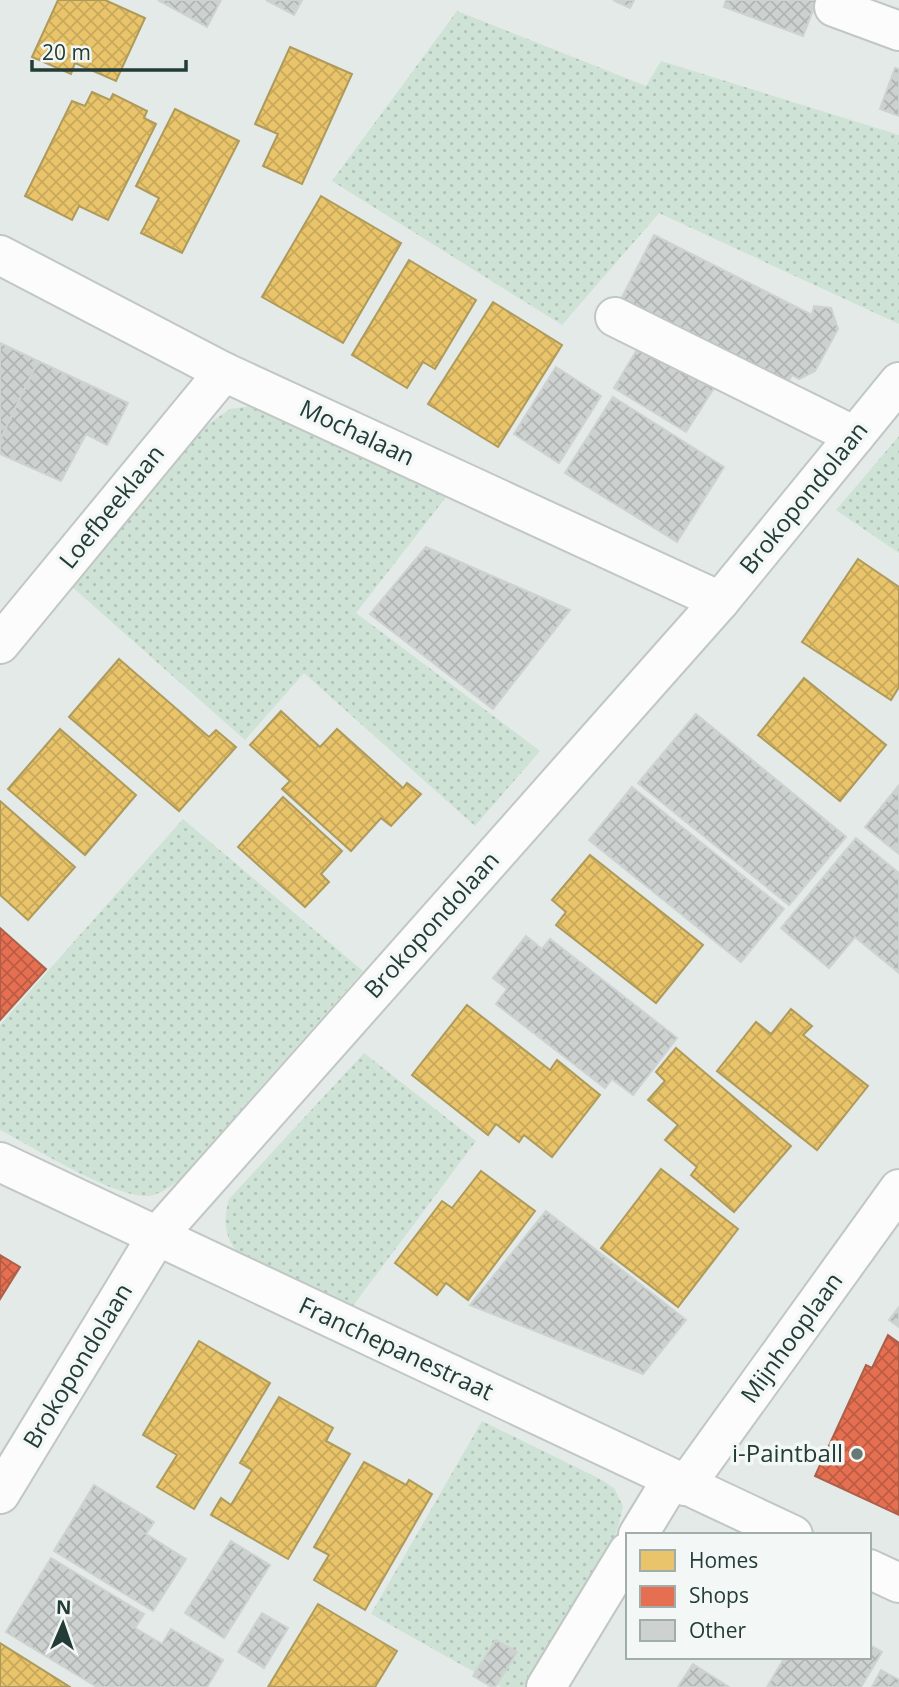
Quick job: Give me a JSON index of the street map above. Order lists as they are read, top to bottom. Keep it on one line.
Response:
{"streets":{"street":["Mochalaan","Brokopondolaan","Loefbeeklaan","Mijnhooplaan","Franchepanestraat"]},"crossings":[["Mochalaan","Brokopondolaan"],["Mochalaan","Loefbeeklaan"],["Brokopondolaan","Franchepanestraat"],["Mijnhooplaan","Franchepanestraat"]],"places":["i-Paintball"],"legend":["Homes","Shops","Other"],"scale_bar":"20 m","north":"top"}
